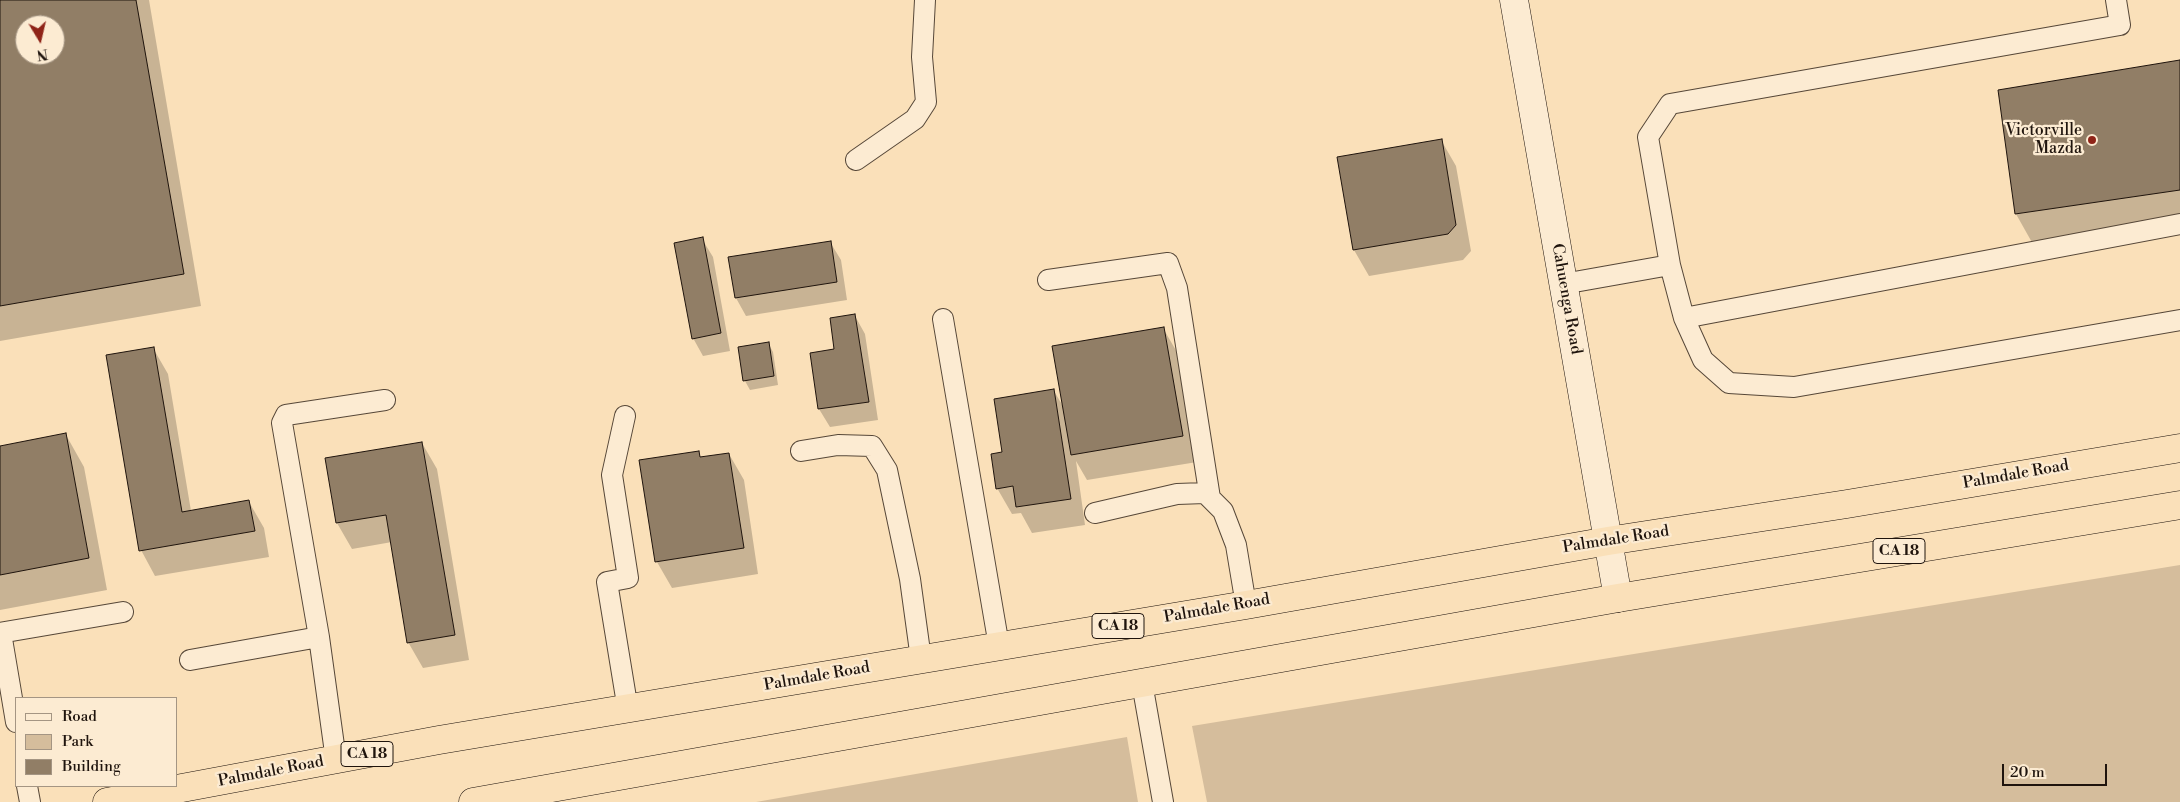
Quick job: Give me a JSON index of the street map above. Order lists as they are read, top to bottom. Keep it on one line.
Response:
{"streets":{"highway":["Palmdale Road","CA 18"],"street":["Cahuenga Road"]},"crossings":[["Cahuenga Road","Palmdale Road"],["Cahuenga Road","CA 18"]],"places":["Victorville Mazda"],"legend":["Road","Park","Building"],"scale_bar":"20 m","north":"bottom"}
